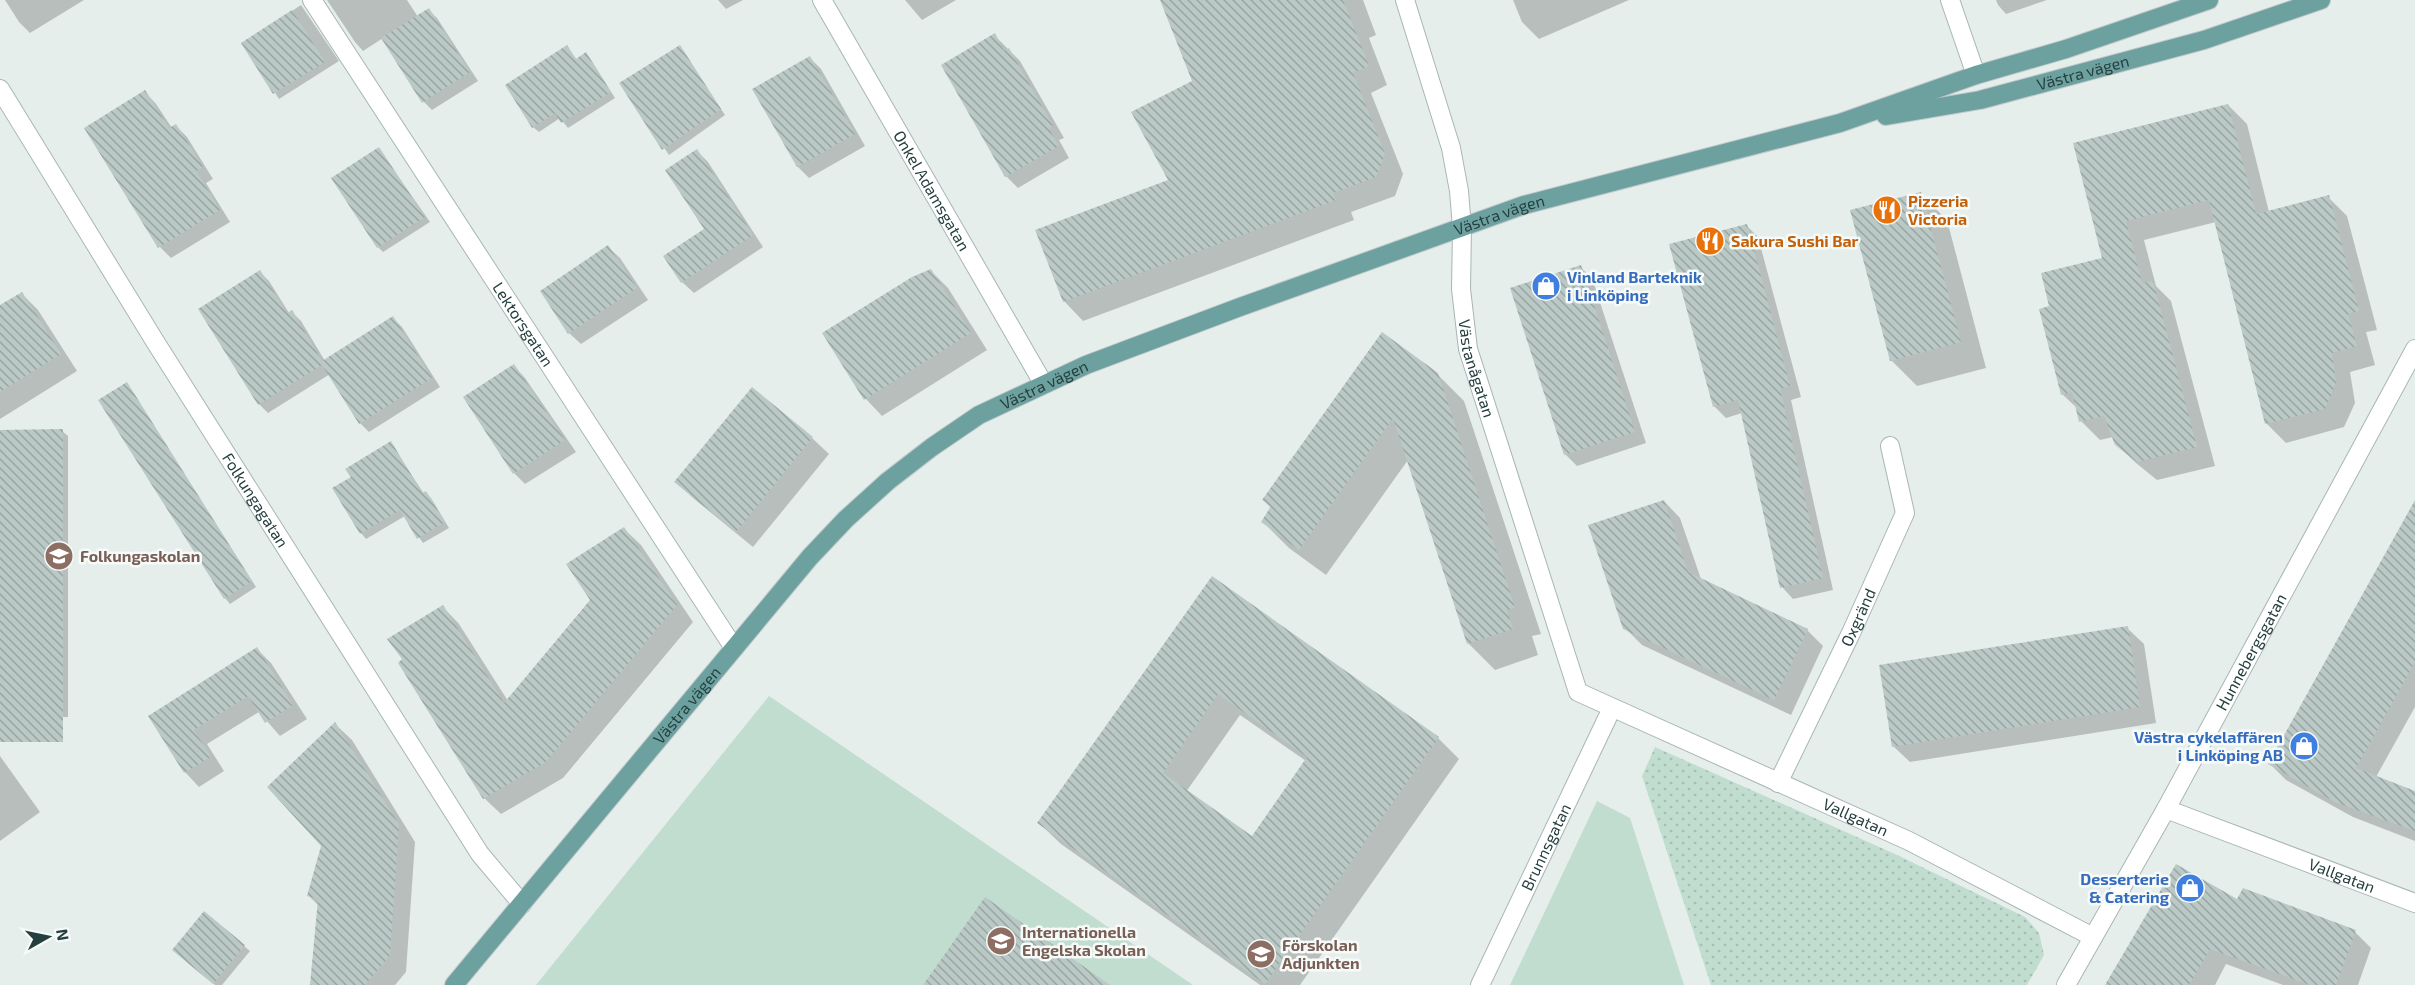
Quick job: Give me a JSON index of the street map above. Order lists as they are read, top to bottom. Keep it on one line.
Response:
{"streets":{"main road":["Västra vägen"],"street":["Onkel Adamsgatan","Lektorsgatan","Västanågatan","Folkungagatan","Oxgränd","Hunnebergsgatan","Vallgatan","Brunnsgatan"]},"crossings":[["Västra vägen","Onkel Adamsgatan"],["Västra vägen","Lektorsgatan"],["Västra vägen","Västanågatan"],["Västra vägen","Folkungagatan"],["Västanågatan","Vallgatan"],["Västanågatan","Brunnsgatan"],["Oxgränd","Vallgatan"],["Hunnebergsgatan","Vallgatan"],["Vallgatan","Brunnsgatan"]],"places":{"restaurant":["Pizzeria Victoria","Sakura Sushi Bar"],"shop":["Vinland Barteknik i Linköping","Västra cykelaffären i Linköping AB","Desserterie & Catering"],"school or university":["Folkungaskolan","Internationella Engelska Skolan","Förskolan Adjunkten"]},"north":"right"}
